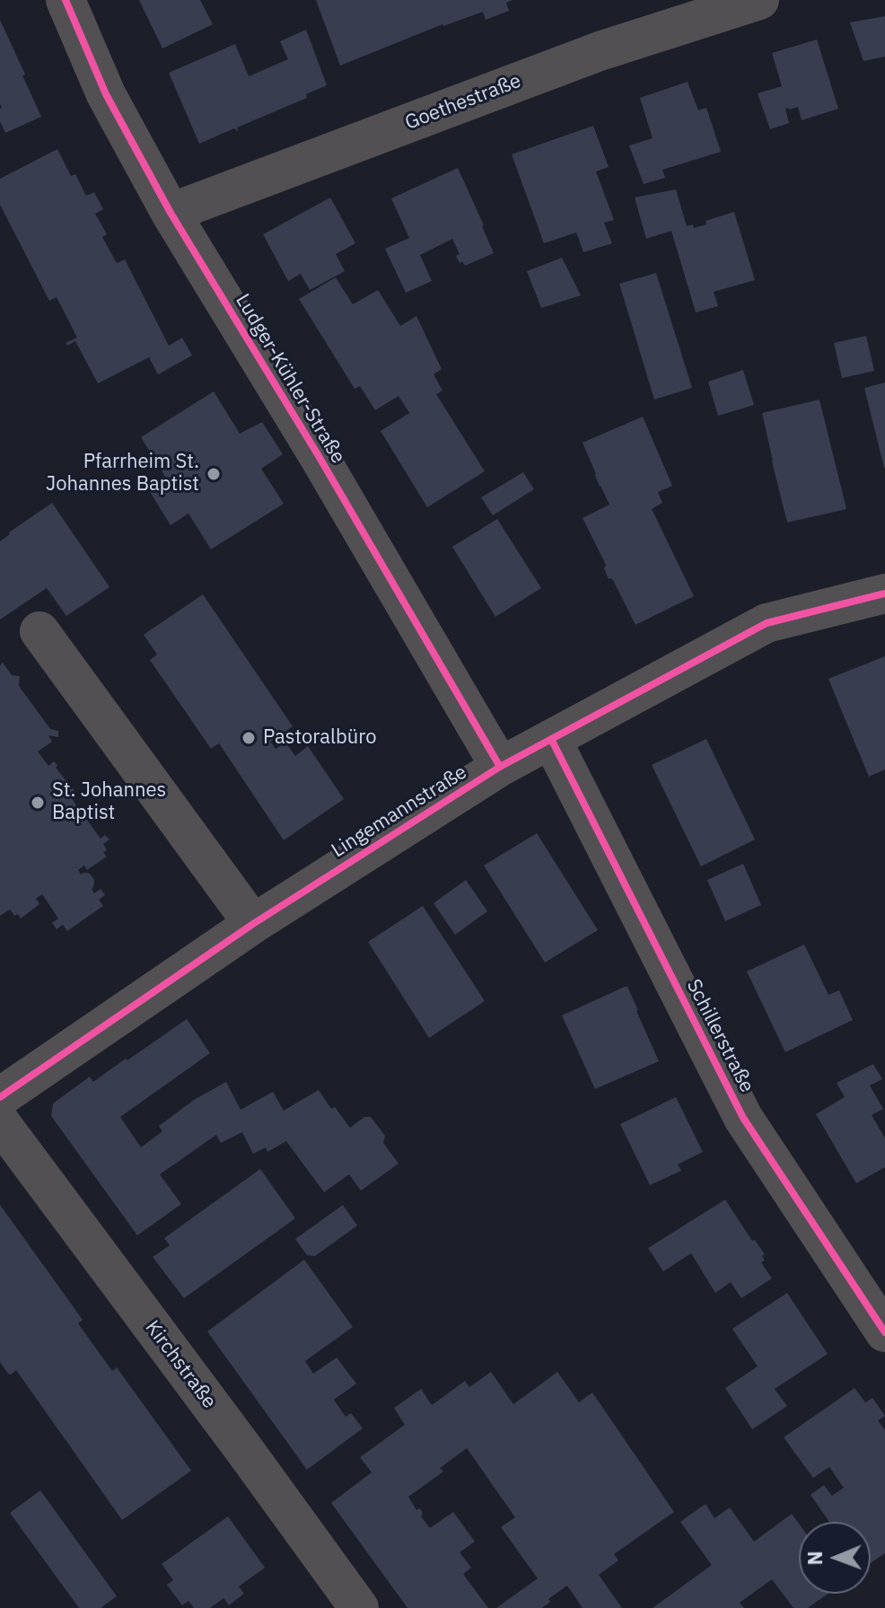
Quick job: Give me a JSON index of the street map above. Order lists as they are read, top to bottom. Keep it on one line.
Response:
{"streets":{"street":["Goethestraße","Ludger-Kühler-Straße","Lingemannstraße","Schillerstraße","Kirchstraße"]},"crossings":[["Goethestraße","Ludger-Kühler-Straße"],["Ludger-Kühler-Straße","Lingemannstraße"],["Lingemannstraße","Schillerstraße"]],"places":["Pfarrheim St. Johannes Baptist","Pastoralbüro","St. Johannes Baptist"],"north":"left"}
